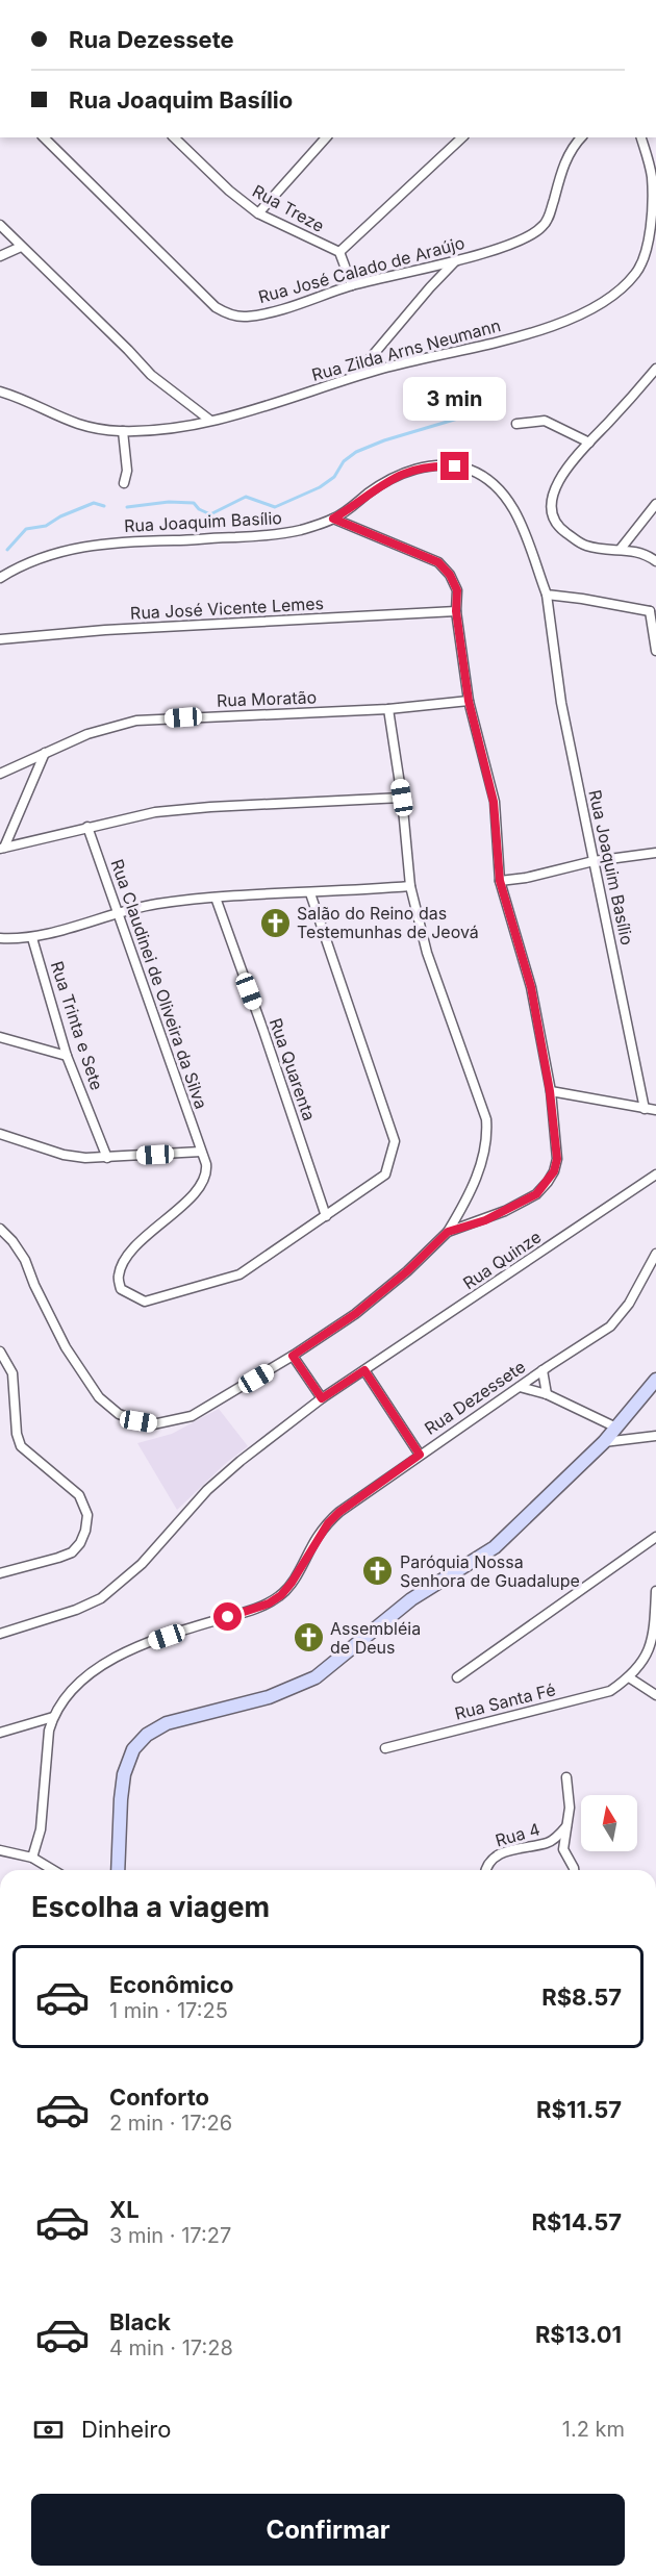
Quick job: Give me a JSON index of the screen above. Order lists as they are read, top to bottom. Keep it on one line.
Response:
{"streets":{"street":["Rua Treze","Rua José Calado de Araújo","Rua Zilda Arns Neumann","Rua Joaquim Basílio","Rua José Vicente Lemes","Rua Moratão","Rua Claudinei de Oliveira da Silva","Rua Trinta e Sete","Rua Quarenta","Rua Quinze","Rua Dezessete","Rua Santa Fé","Rua 4"]},"crossings":[["Rua Claudinei de Oliveira da Silva","Rua Quarenta"]],"places":{"church":["Salão do Reino das Testemunhas de Jeová","Paróquia Nossa Senhora de Guadalupe","Assembléia de Deus"]},"north":"top","page":{"banner":["Rua Dezessete","Rua Joaquim Basílio"],"bubble":"3 min","heading":"Escolha a viagem","list":[{"name":"Econômico","note":"1 min · 17:25","value":"R$8.57"},{"name":"Conforto","note":"2 min · 17:26","value":"R$11.57"},{"name":"XL","note":"3 min · 17:27","value":"R$14.57"},{"name":"Black","note":"4 min · 17:28","value":"R$13.01"}],"pay":["Dinheiro","1.2 km"],"buttons":"Confirmar"}}
